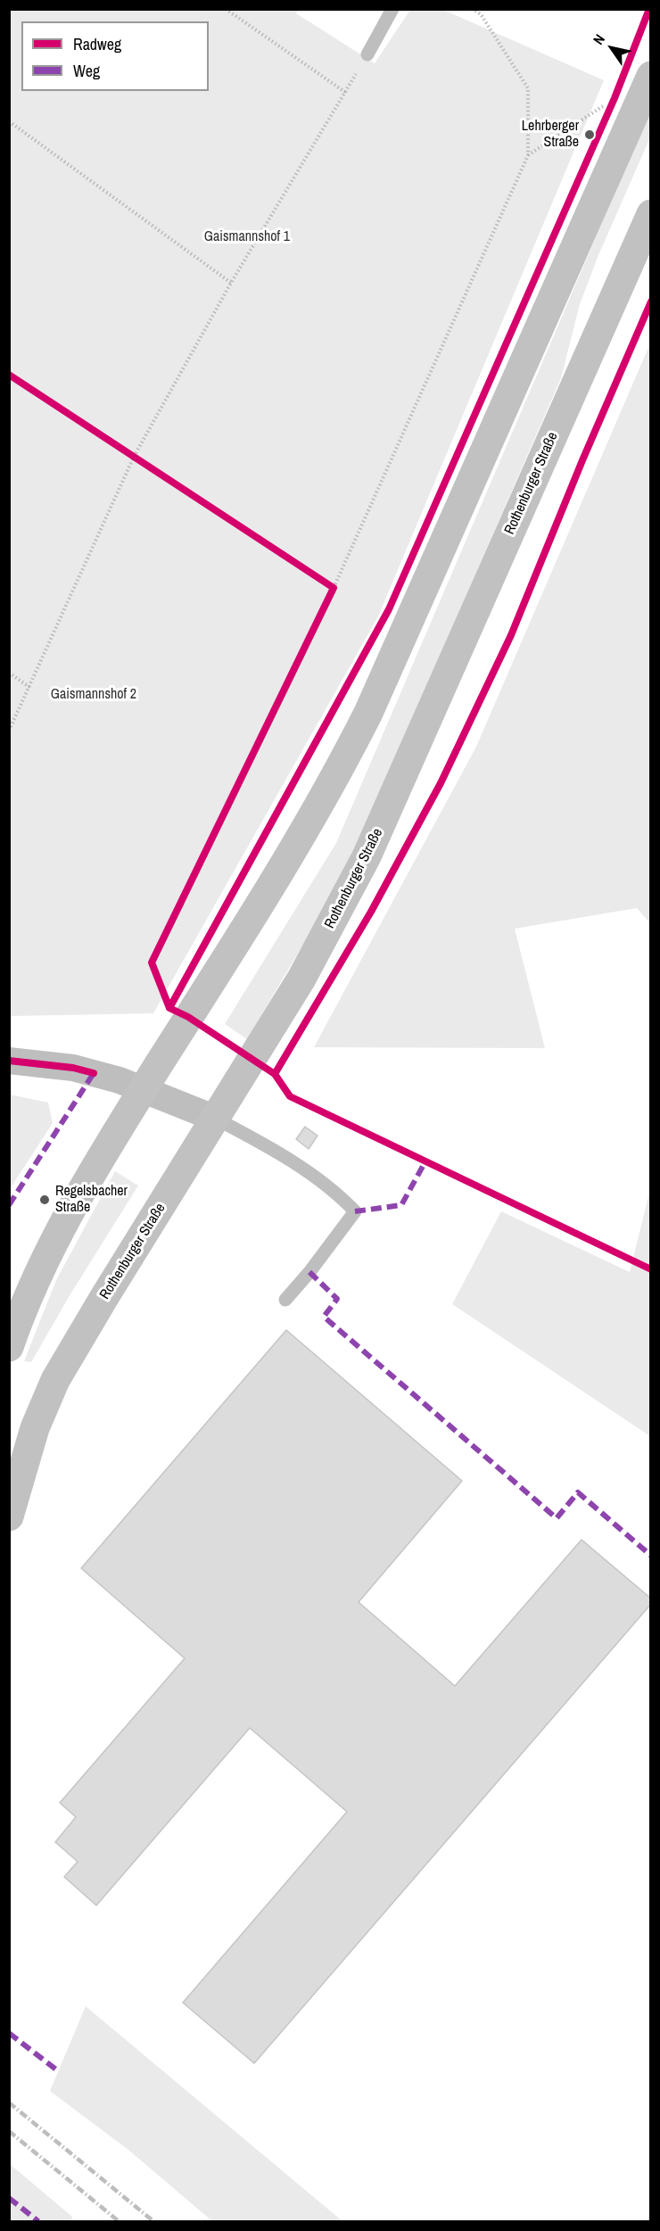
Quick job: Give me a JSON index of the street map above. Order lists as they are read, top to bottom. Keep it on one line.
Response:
{"streets":{"main road":["Rothenburger Straße"]},"parks":["Gaismannshof 1","Gaismannshof 2"],"places":["Lehrberger Straße","Regelsbacher Straße"],"legend":["Radweg","Weg"],"north":"top left"}
